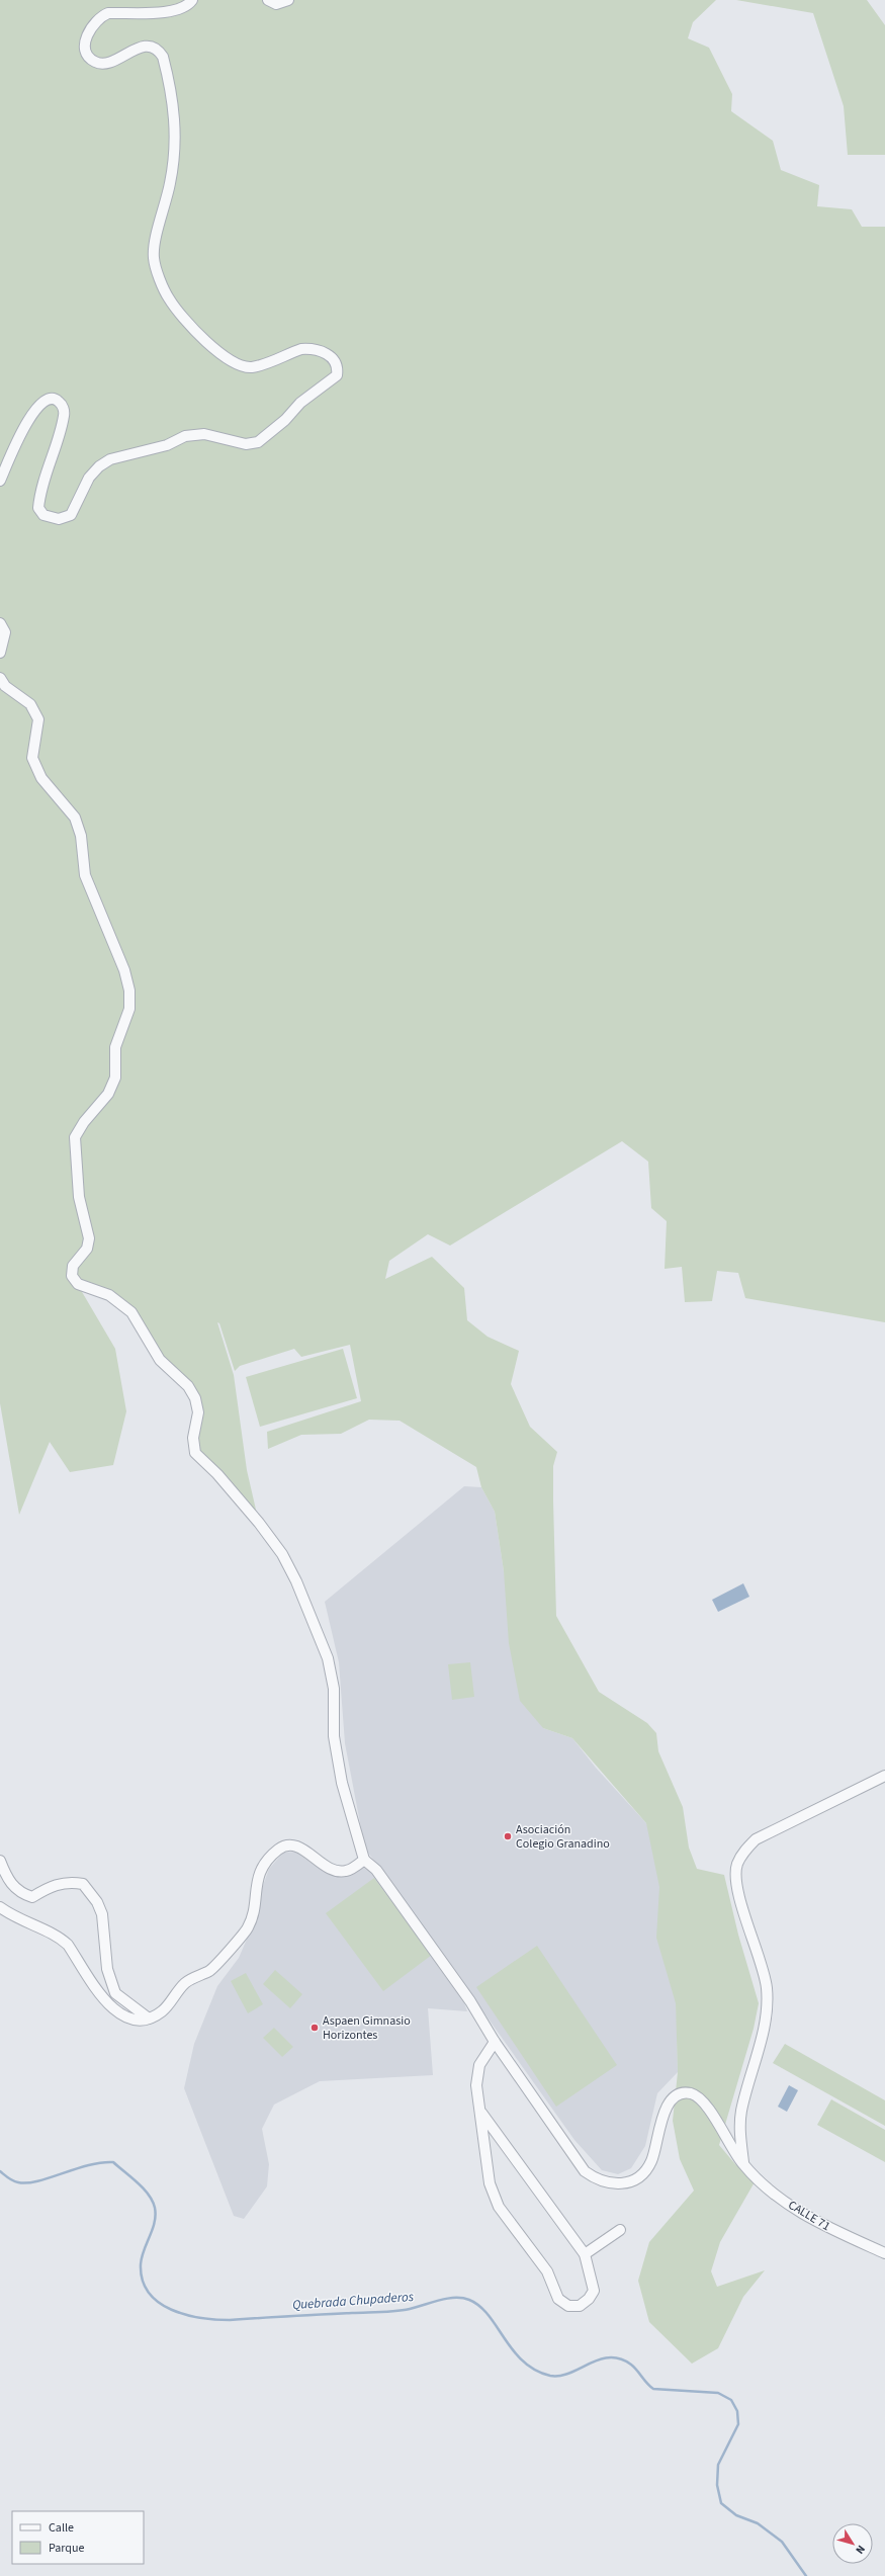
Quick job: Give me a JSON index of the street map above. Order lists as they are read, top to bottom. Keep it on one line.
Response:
{"streets":{"street":["CALLE 71"]},"water":["Quebrada Chupaderos"],"places":["Asociación Colegio Granadino","Aspaen Gimnasio Horizontes"],"legend":["Calle","Parque"],"north":"bottom right"}
